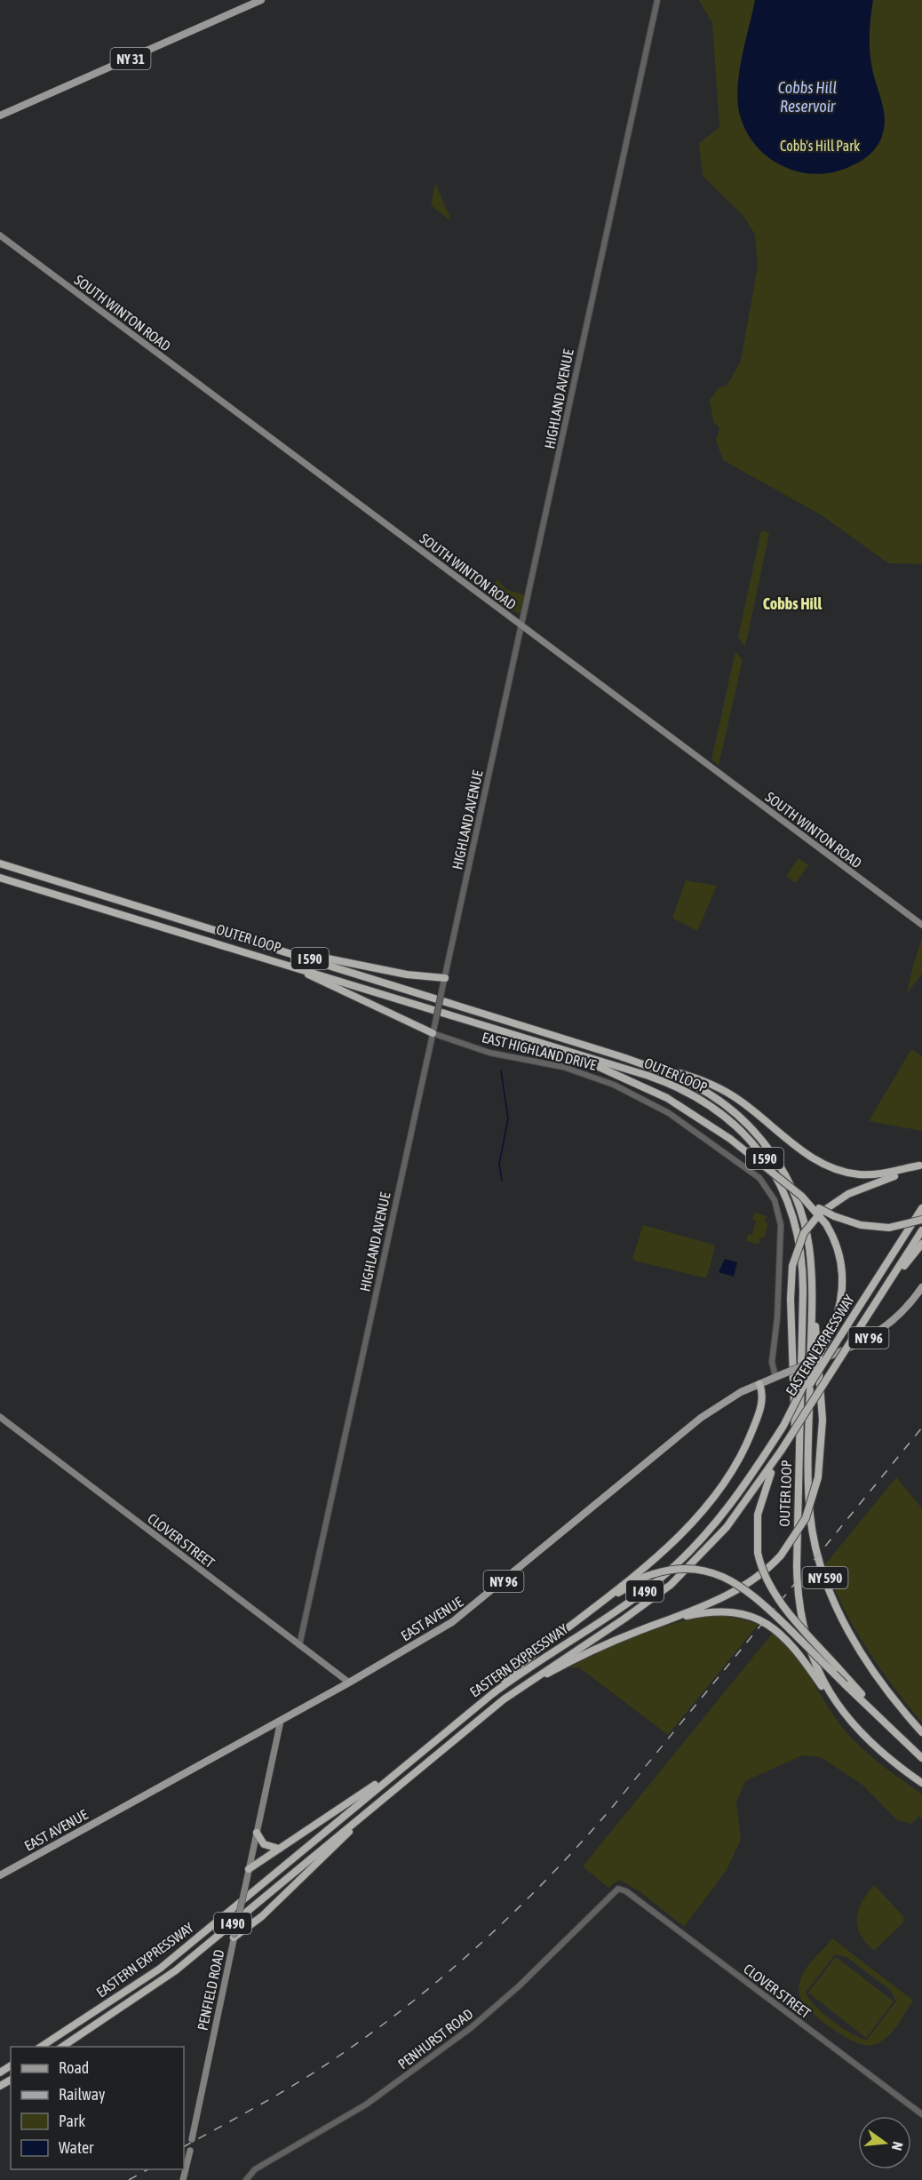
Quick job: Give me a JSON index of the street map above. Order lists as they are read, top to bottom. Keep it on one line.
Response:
{"streets":{"highway":["OUTER LOOP","I 590","EASTERN EXPRESSWAY","NY 590","I 490"],"main road":["NY 31","SOUTH WINTON ROAD","NY 96","CLOVER STREET","EAST AVENUE","PENFIELD ROAD"],"street":["HIGHLAND AVENUE","EAST HIGHLAND DRIVE","PENHURST ROAD"]},"crossings":[["SOUTH WINTON ROAD","HIGHLAND AVENUE"],["HIGHLAND AVENUE","EAST HIGHLAND DRIVE"],["HIGHLAND AVENUE","CLOVER STREET"],["EAST HIGHLAND DRIVE","EAST AVENUE"],["CLOVER STREET","EAST AVENUE"],["CLOVER STREET","PENHURST ROAD"],["EAST AVENUE","PENFIELD ROAD"]],"districts":["Cobbs Hill"],"water":["Cobbs Hill Reservoir"],"parks":["Cobb's Hill Park"],"legend":["Road","Railway","Park","Water"],"north":"right"}
